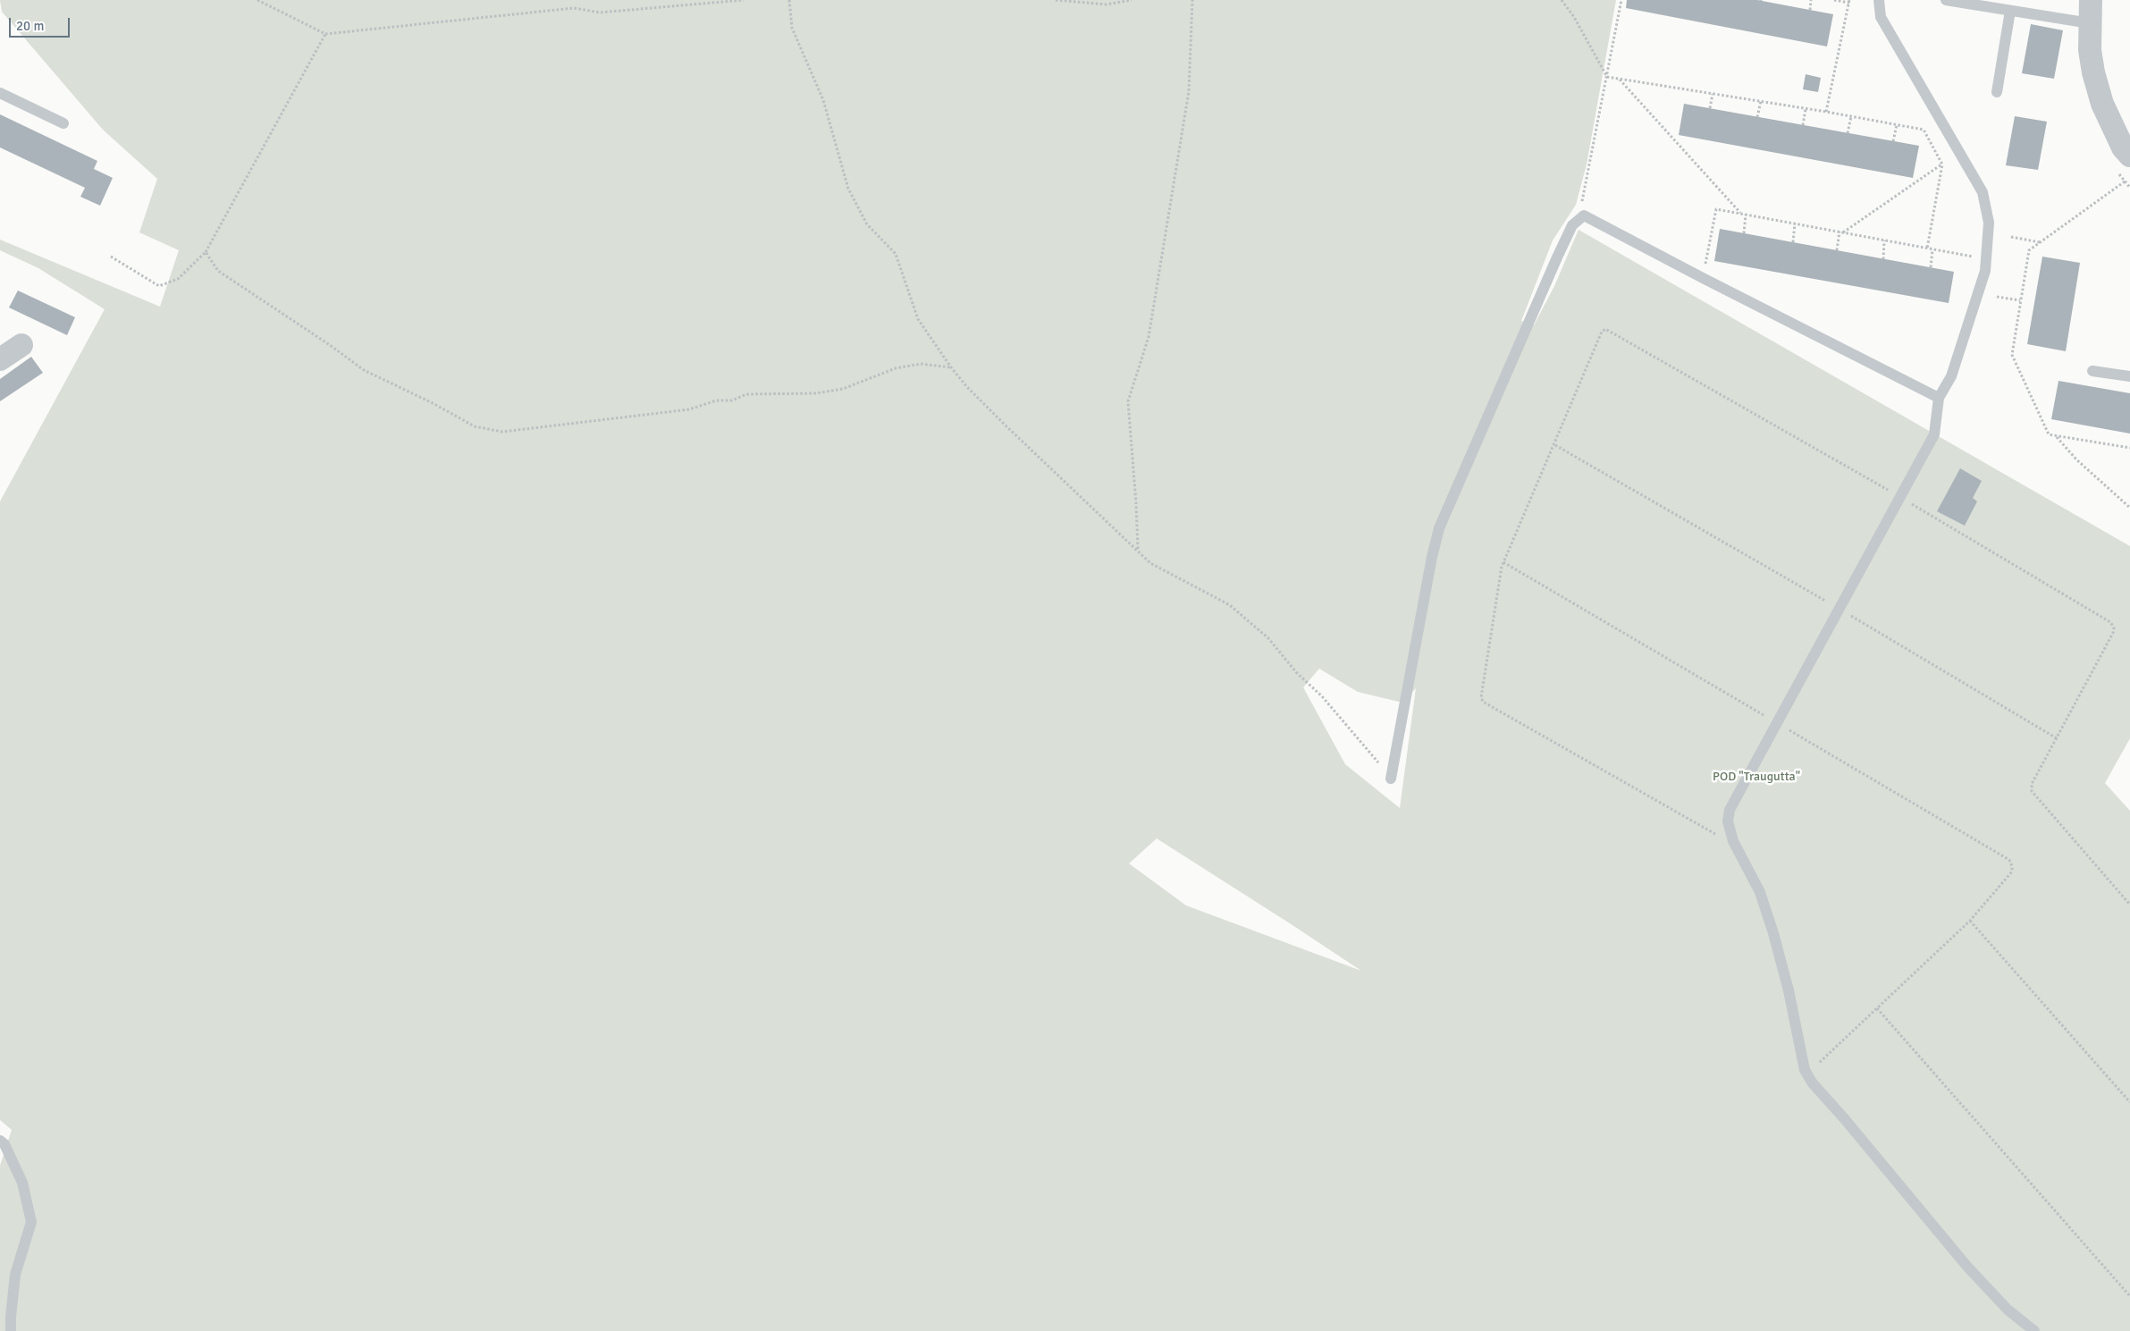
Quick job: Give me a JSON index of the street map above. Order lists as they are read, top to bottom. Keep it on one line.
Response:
{"parks":["POD \"Traugutta\""],"scale_bar":"20 m"}
